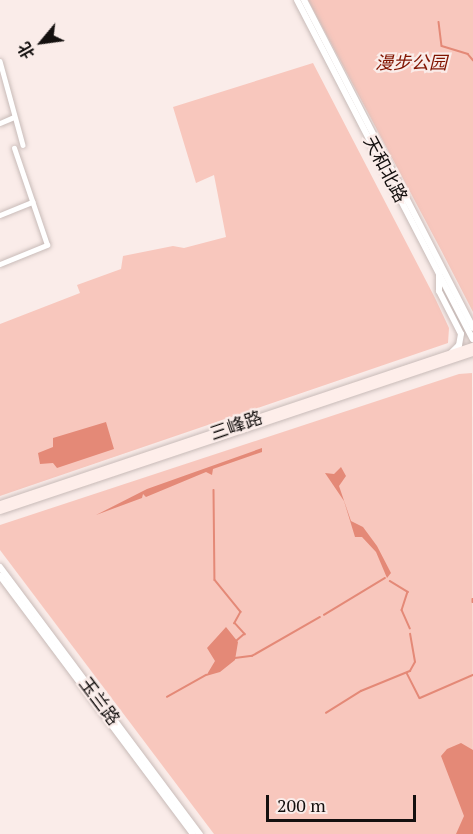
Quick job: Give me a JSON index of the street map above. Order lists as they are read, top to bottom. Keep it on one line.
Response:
{"streets":{"main road":["三峰路"],"street":["天和北路","玉兰路"]},"parks":["漫步公园"],"scale_bar":"200 m","north":"bottom left"}
